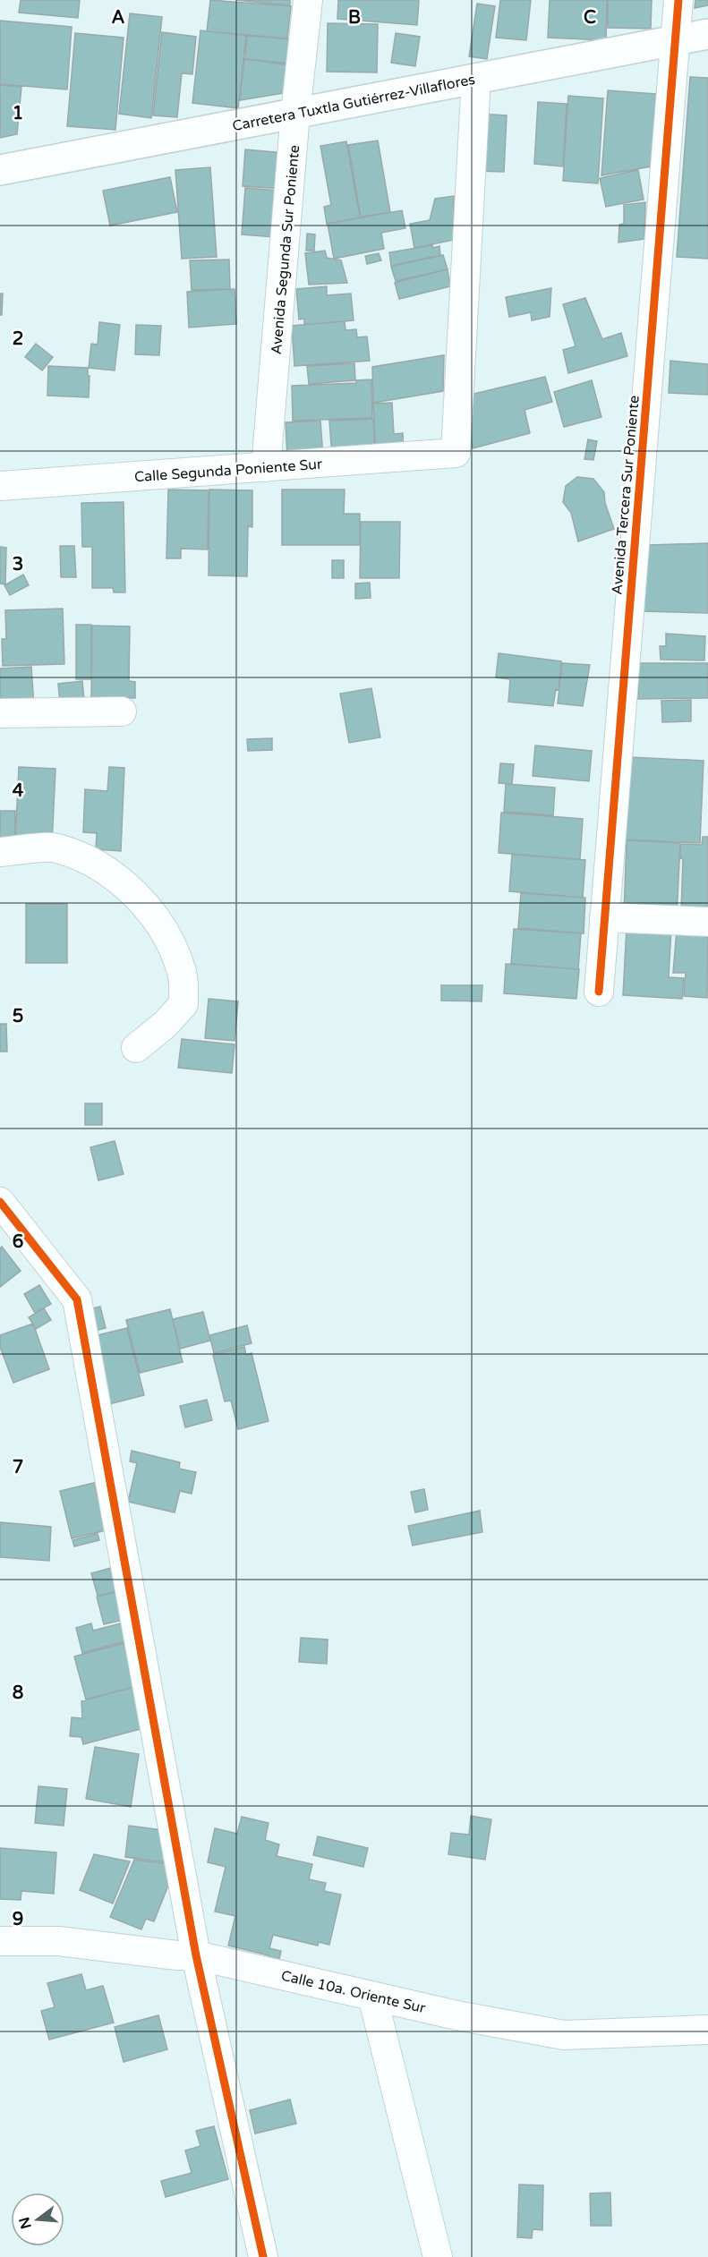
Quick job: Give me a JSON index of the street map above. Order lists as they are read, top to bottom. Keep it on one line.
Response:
{"streets":{"main road":["Carretera Tuxtla Gutiérrez-Villaflores"],"street":["Avenida Segunda Sur Poniente","Calle Segunda Poniente Sur","Avenida Tercera Sur Poniente","Calle 10a. Oriente Sur"]},"crossings":[["Carretera Tuxtla Gutiérrez-Villaflores","Avenida Segunda Sur Poniente"],["Carretera Tuxtla Gutiérrez-Villaflores","Calle Segunda Poniente Sur"],["Carretera Tuxtla Gutiérrez-Villaflores","Avenida Tercera Sur Poniente"],["Avenida Segunda Sur Poniente","Calle Segunda Poniente Sur"]],"north":"left","grid":{"columns":["A","B","C"],"rows":["1","2","3","4","5","6","7","8","9"]}}
